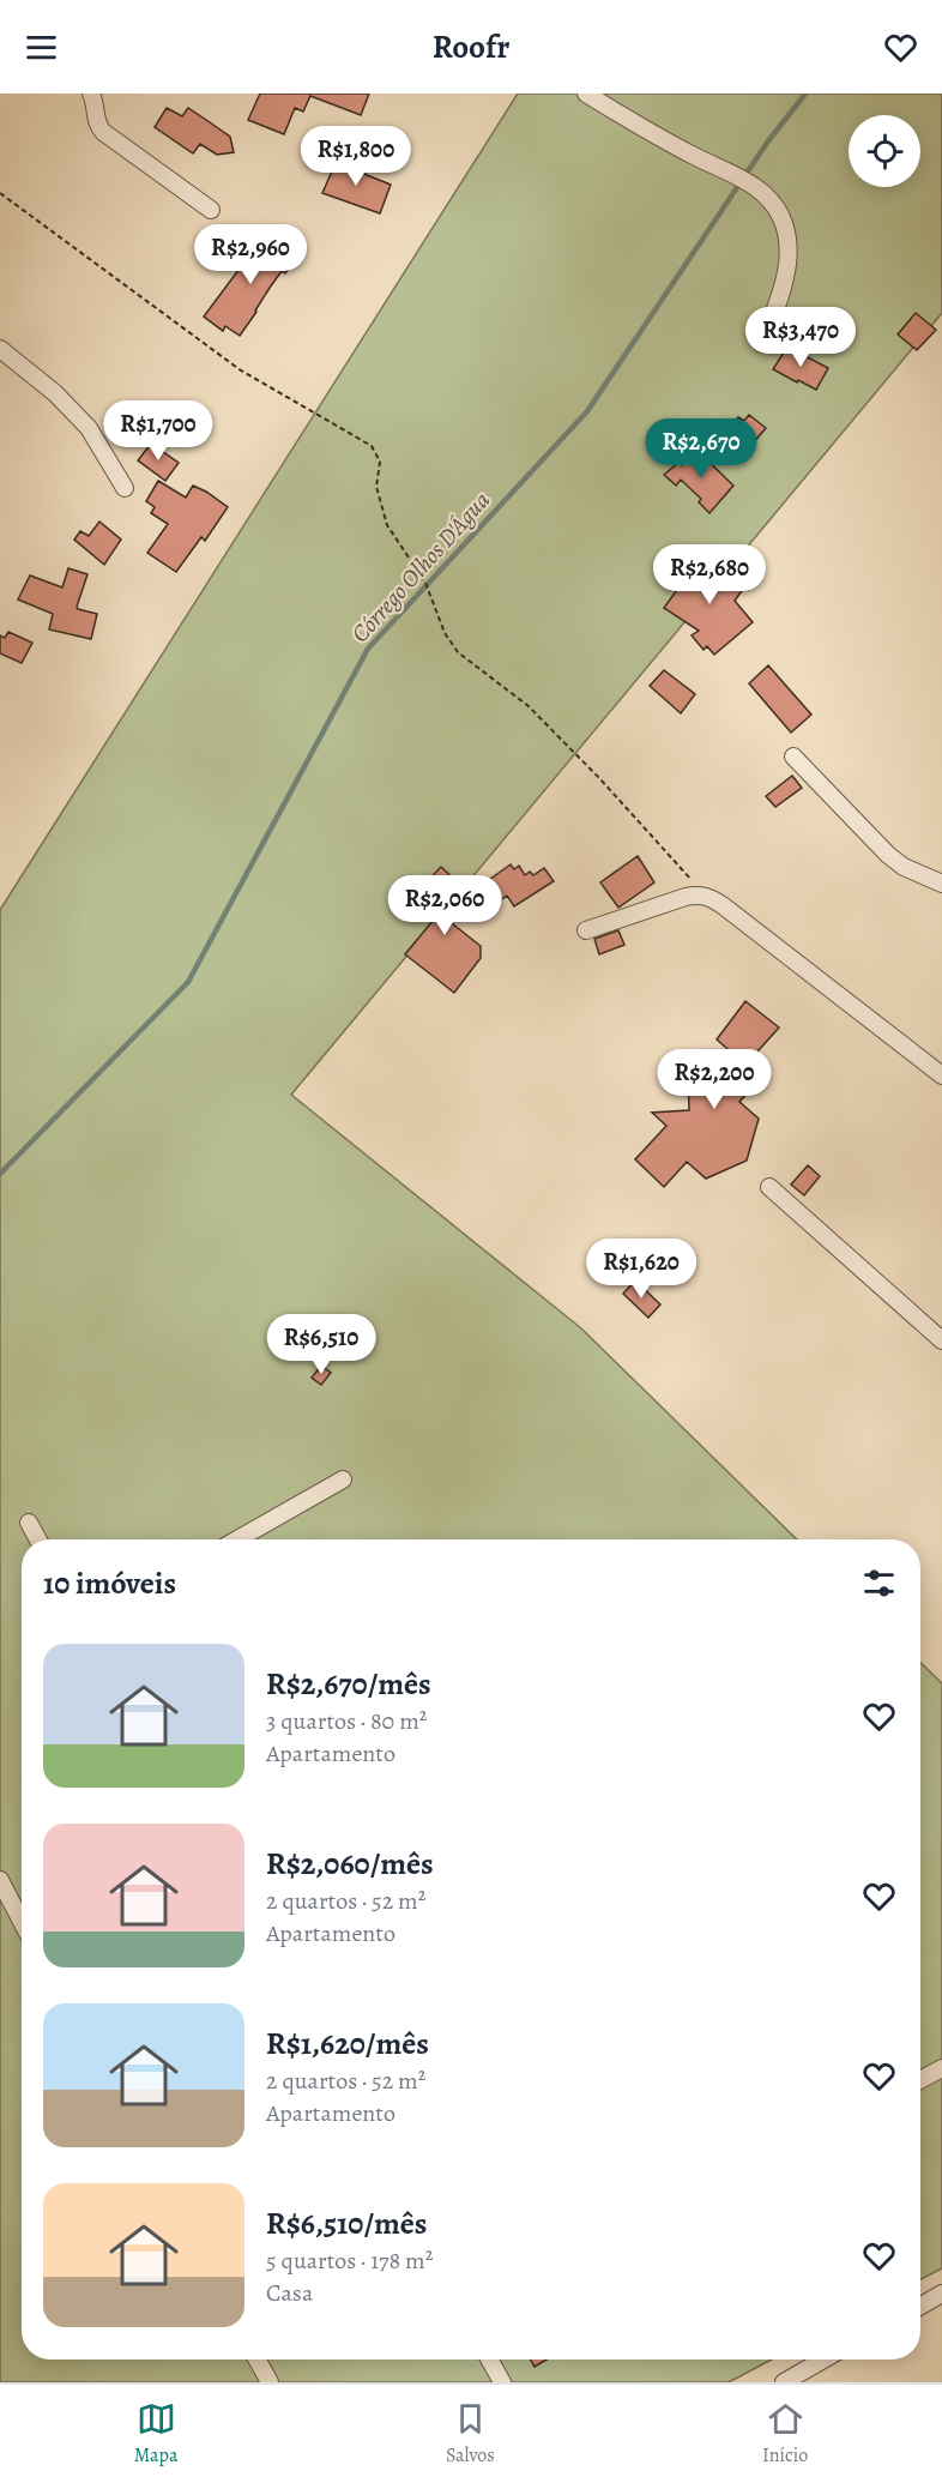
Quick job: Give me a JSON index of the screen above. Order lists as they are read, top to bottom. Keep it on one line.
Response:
{"water":["Córrego Olhos D'Água"],"page":{"header":"Roofr","price":["R$1,800","R$2,960","R$3,470","R$1,700","R$2,670","R$2,680","R$2,060","R$2,200","R$1,620","R$6,510"],"heading":"10 imóveis","list":[{"name":"R$2,670/mês","note":"3 quartos · 80 m² · Apartamento"},{"name":"R$2,060/mês","note":"2 quartos · 52 m² · Apartamento"},{"name":"R$1,620/mês","note":"2 quartos · 52 m² · Apartamento"},{"name":"R$6,510/mês","note":"5 quartos · 178 m² · Casa"}],"tabs":["Mapa","Salvos","Início"]}}
